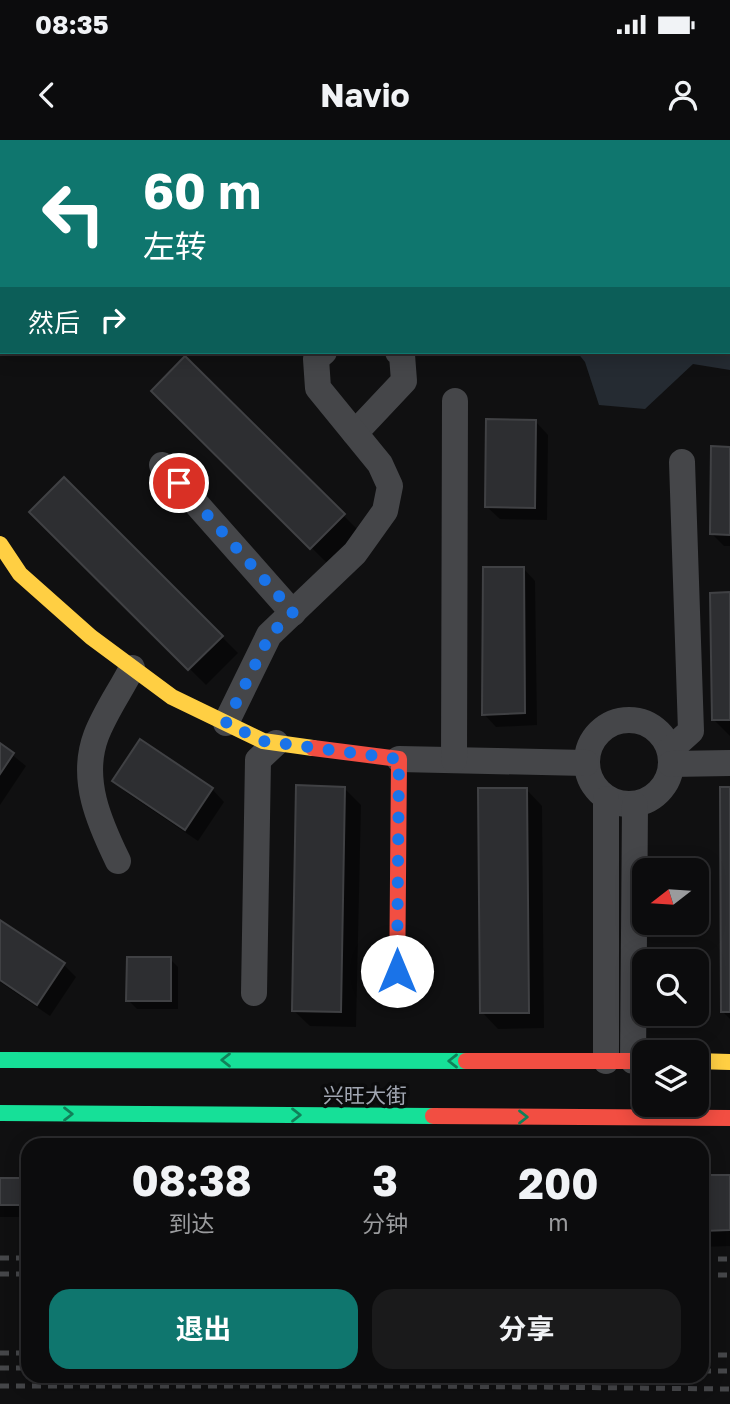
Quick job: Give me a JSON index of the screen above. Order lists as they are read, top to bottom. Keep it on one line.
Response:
{"streets":{"main road":["兴旺大街"]},"north":"left","page":{"status":"08:35","header":"Navio","turn":["60 m","左转"],"then":"然后","eta":["08:38","到达","3","分钟","200","m"],"buttons":["退出","分享"]}}
